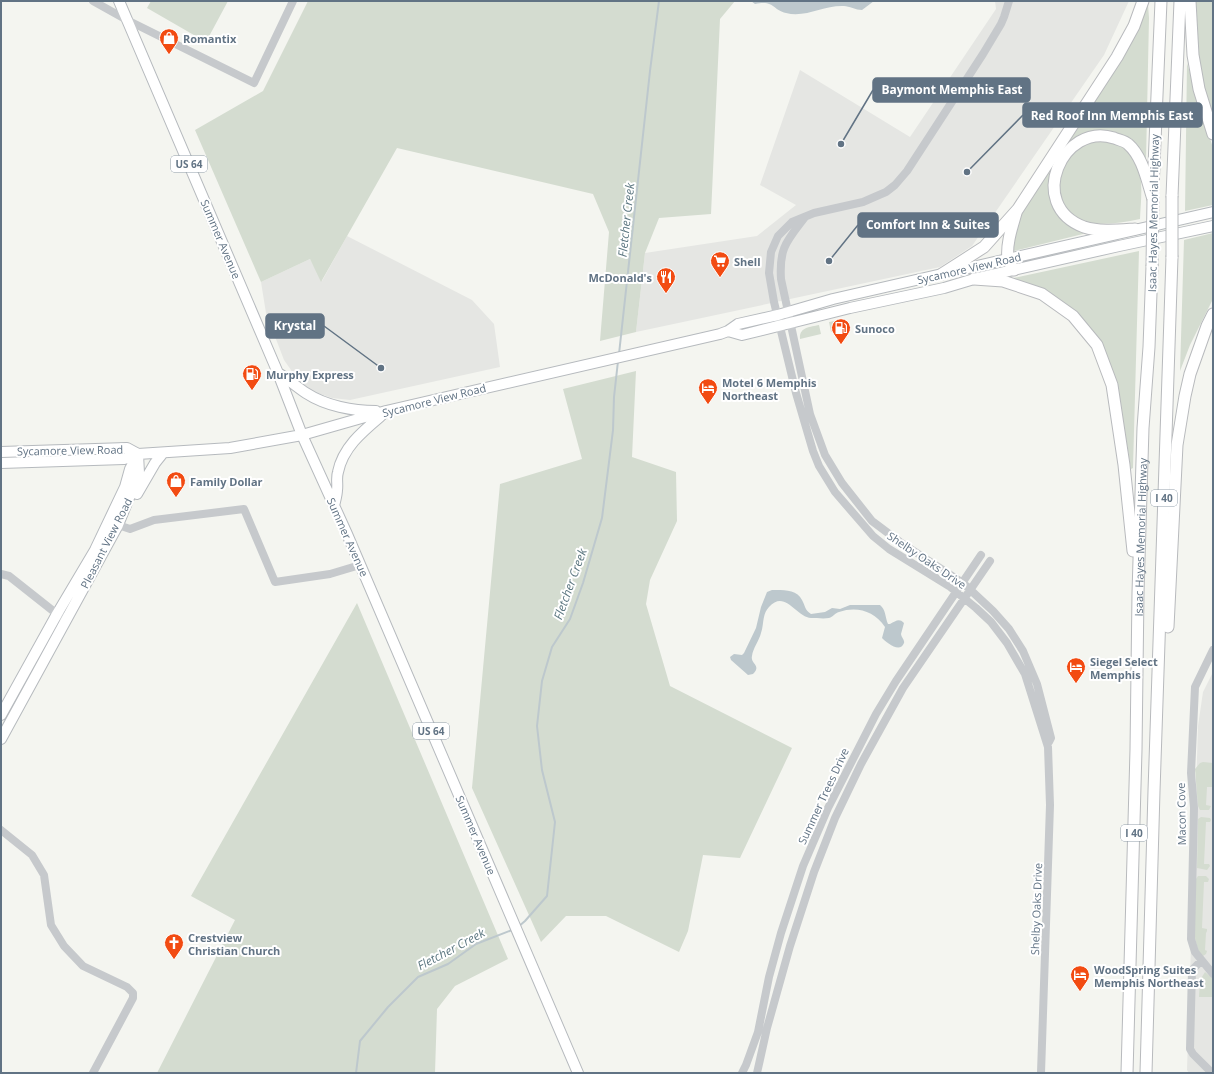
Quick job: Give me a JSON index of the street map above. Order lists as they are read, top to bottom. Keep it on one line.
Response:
{"streets":{"highway":["Isaac Hayes Memorial Highway","I 40"],"main road":["US 64","Summer Avenue","Sycamore View Road","Pleasant View Road"],"street":["Shelby Oaks Drive","Summer Trees Drive","Macon Cove"]},"crossings":[["Summer Avenue","Sycamore View Road"],["Sycamore View Road","Pleasant View Road"],["Sycamore View Road","Shelby Oaks Drive"],["Shelby Oaks Drive","Summer Trees Drive"]],"water":["Fletcher Creek"],"places":{"shop":["Romantix","Family Dollar"],"other":["Baymont Memphis East","Red Roof Inn Memphis East","Comfort Inn & Suites","Krystal"],"supermarket":["Shell"],"restaurant":["McDonald's"],"fuel station":["Sunoco","Murphy Express"],"hotel":["Motel 6 Memphis Northeast","Siegel Select Memphis","WoodSpring Suites Memphis Northeast"],"church":["Crestview Christian Church"]}}
